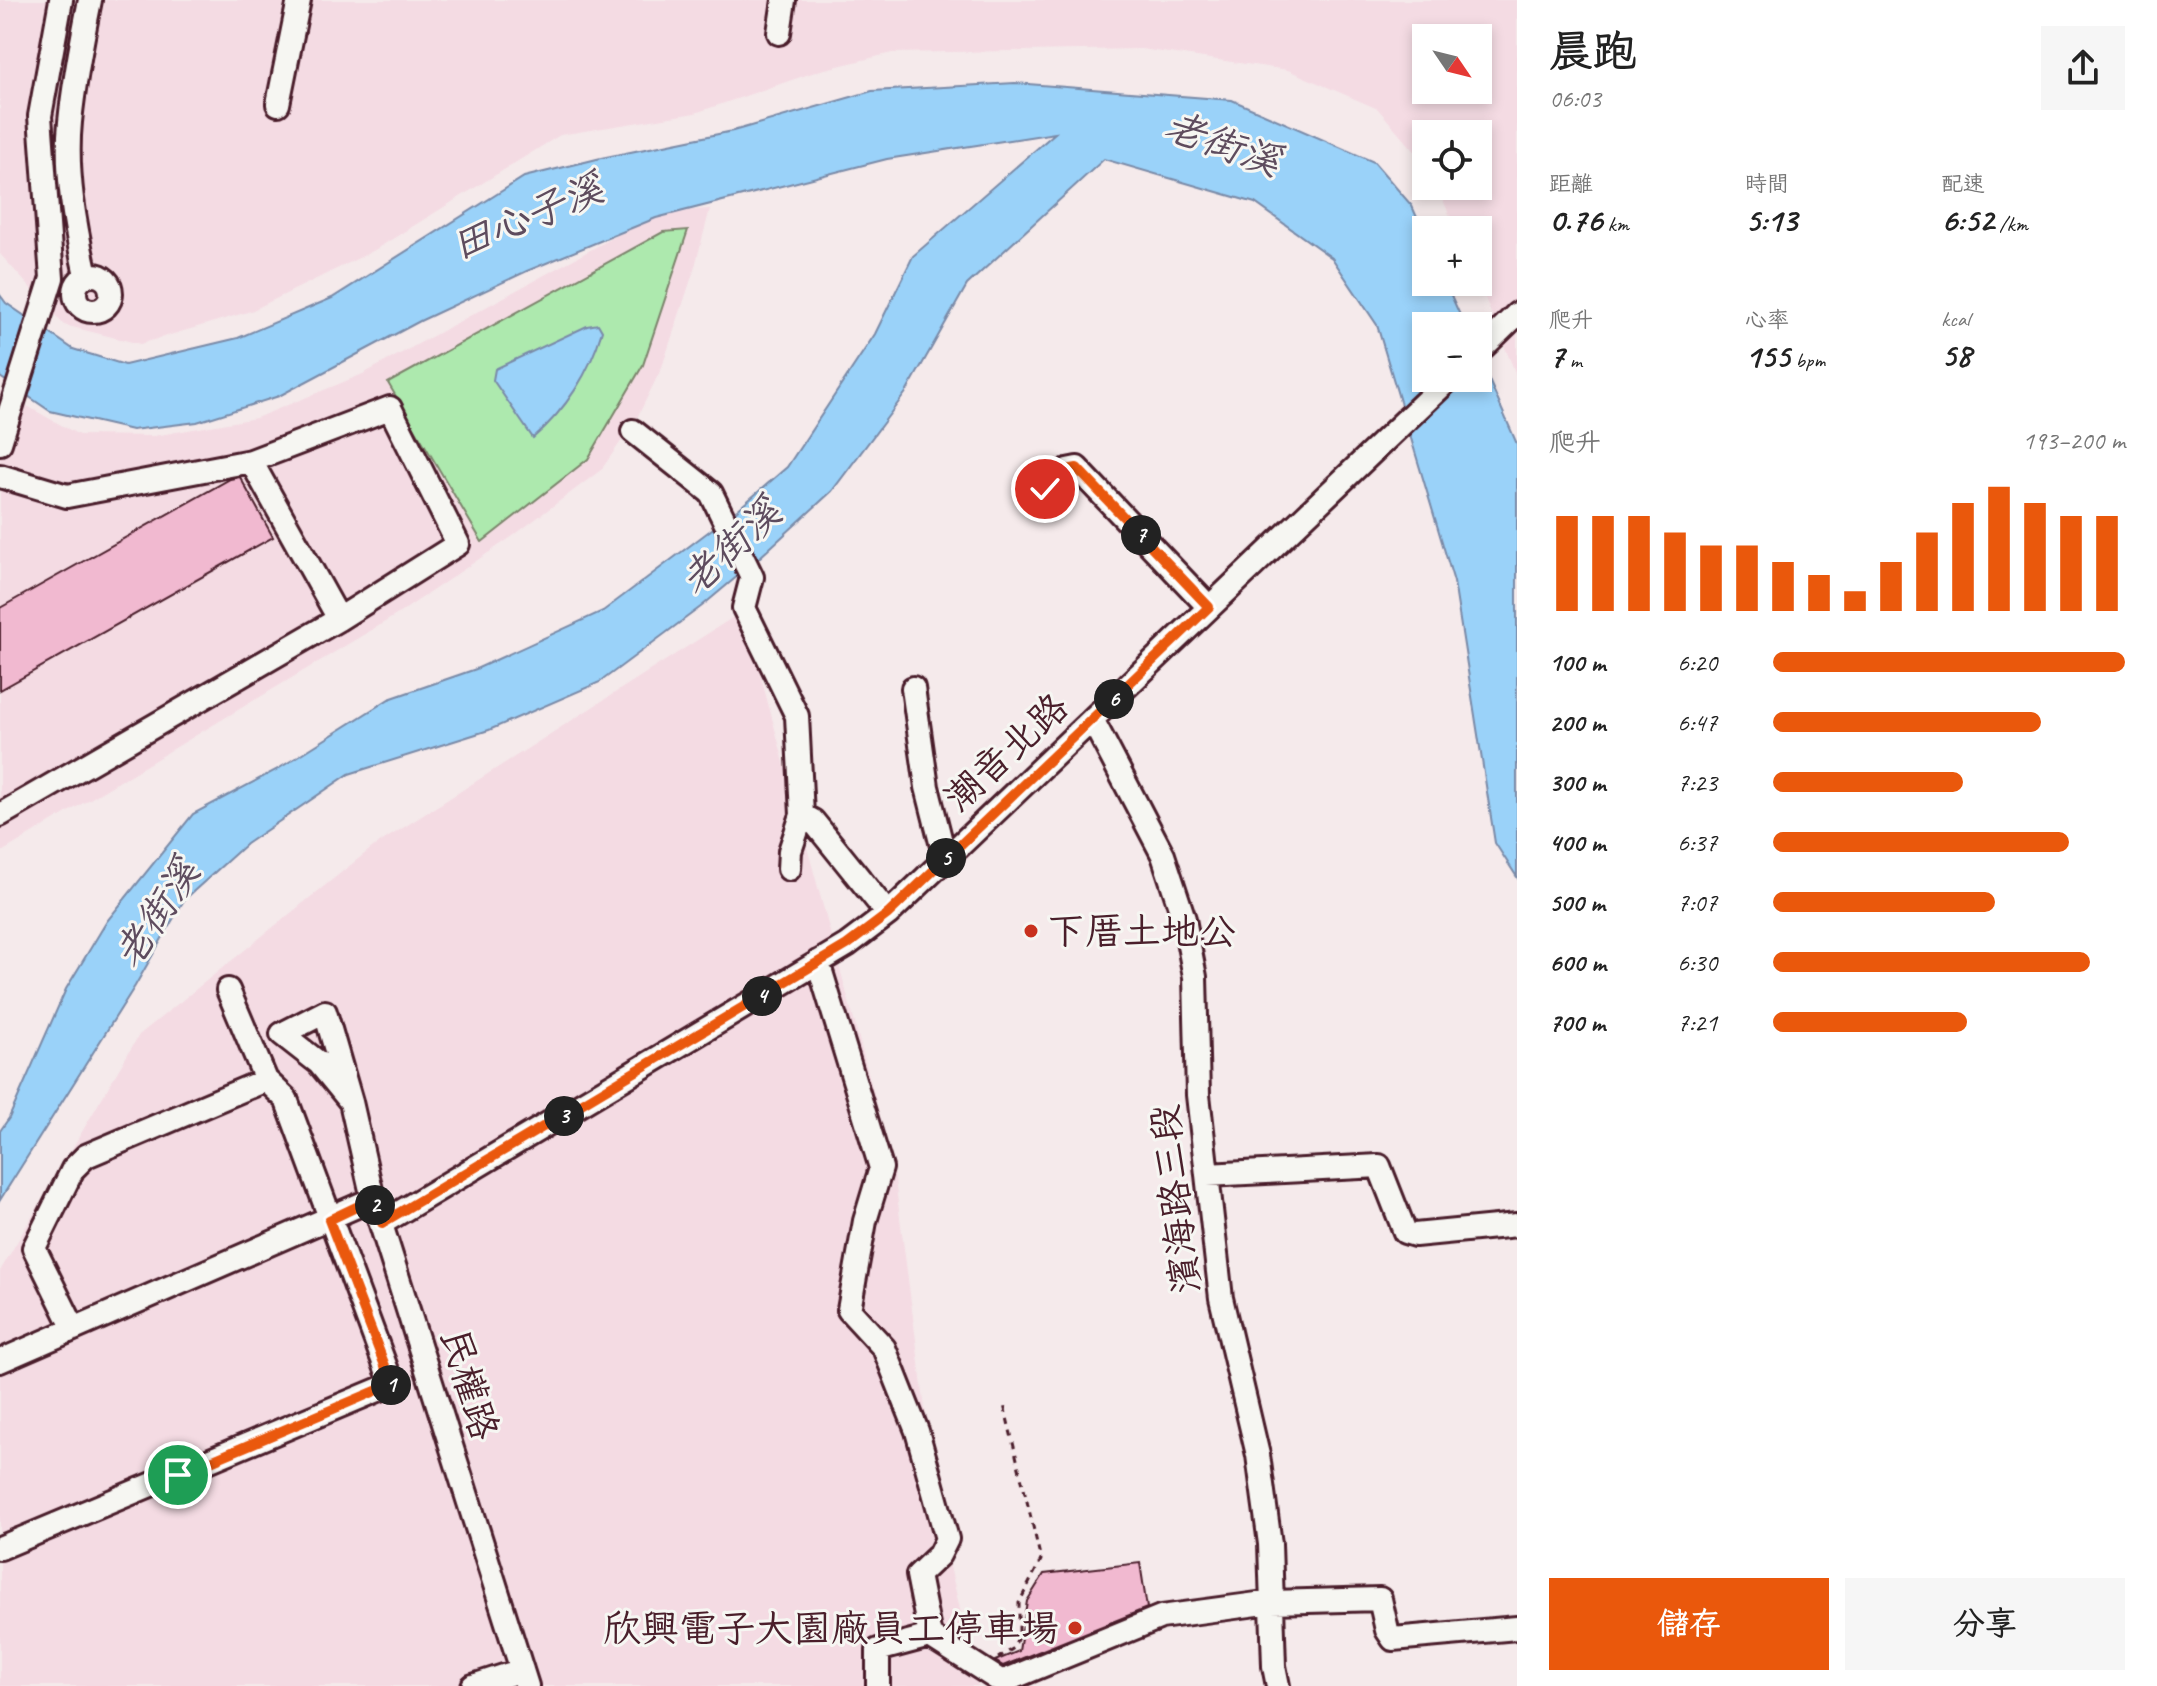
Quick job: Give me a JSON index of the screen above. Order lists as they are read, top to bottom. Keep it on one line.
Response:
{"streets":{"street":["潮音北路","濱海路三段","民權路"]},"crossings":[["潮音北路","濱海路三段"],["潮音北路","民權路"]],"water":["老街溪","田心子溪"],"places":["下厝土地公","欣興電子大園廠員工停車場"],"north":"bottom right","page":{"heading":["晨跑","06:03"],"map_buttons":["+","−"],"stats":[["距離","0.76 km"],["時間","5:13"],["配速","6:52 /km"],["爬升","7 m"],["心率","155 bpm"],["kcal","58"]],"chart":["爬升","193–200 m"],"pins":["7","6","5","4","3","2","1"],"list":[{"name":"100 m","note":"6:20"},{"name":"200 m","note":"6:47"},{"name":"300 m","note":"7:23"},{"name":"400 m","note":"6:37"},{"name":"500 m","note":"7:07"},{"name":"600 m","note":"6:30"},{"name":"700 m","note":"7:21"}],"buttons":["儲存","分享"]}}
